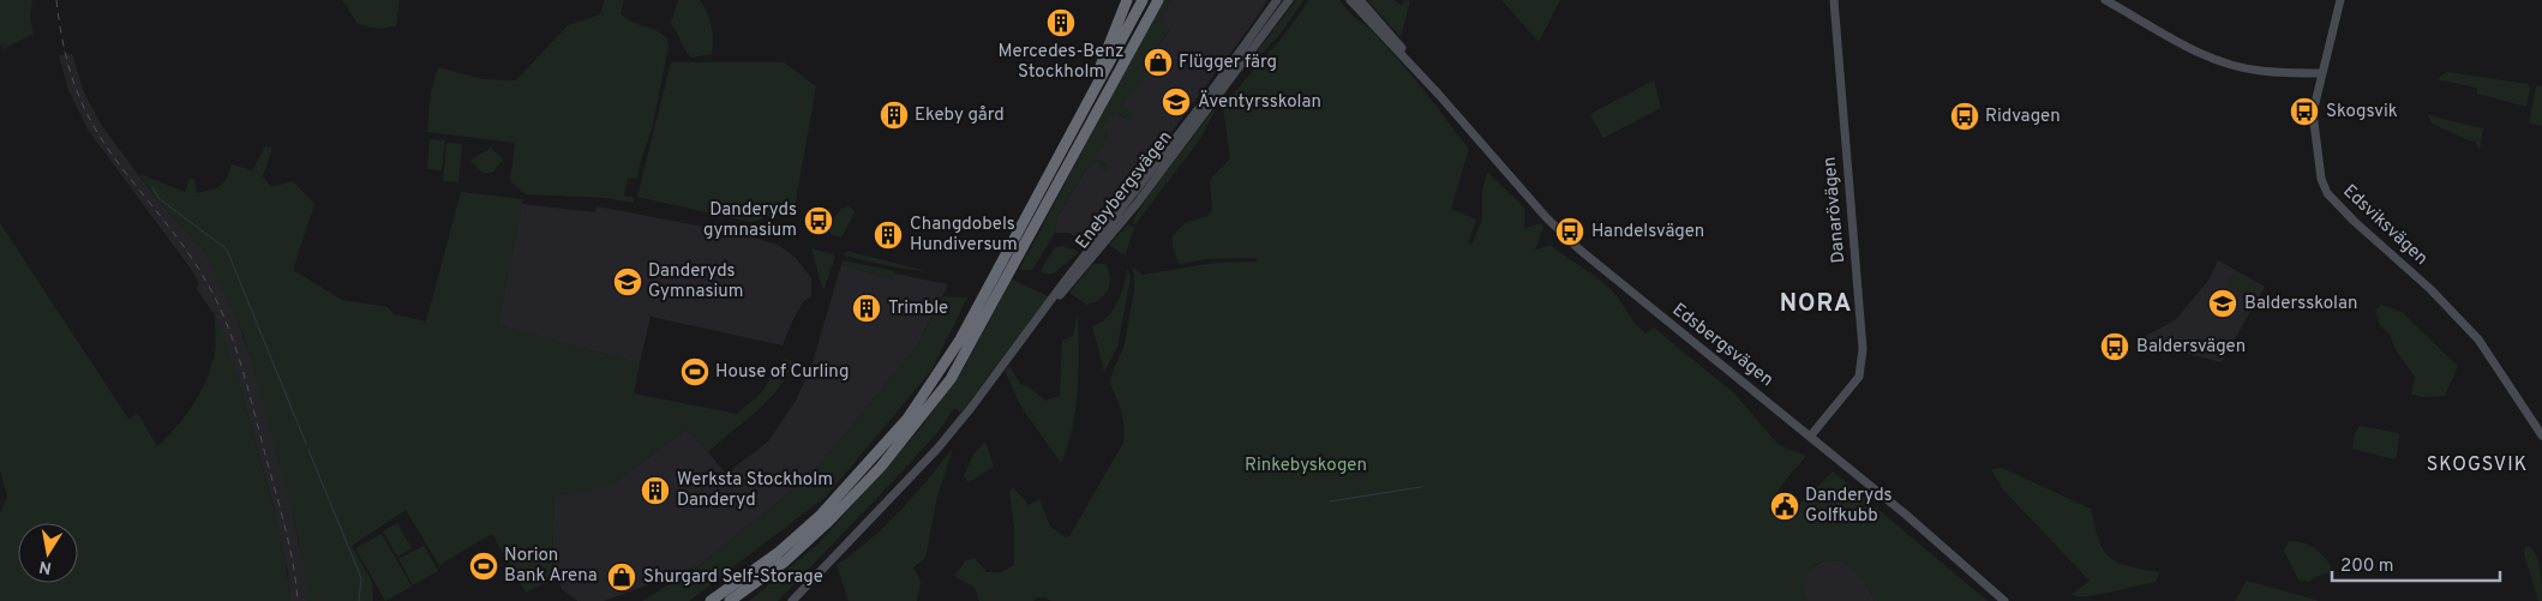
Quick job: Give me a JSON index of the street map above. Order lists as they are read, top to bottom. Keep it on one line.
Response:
{"streets":{"main road":["Enebybergsvägen","Danarövägen","Edsviksvägen","Edsbergsvägen"]},"crossings":[["Danarövägen","Edsbergsvägen"]],"districts":["NORA","SKOGSVIK"],"parks":["Rinkebyskogen"],"places":{"building":["Mercedes-Benz Stockholm","Ekeby gård","Changdobels Hundiversum","Trimble","Werksta Stockholm Danderyd"],"shop":["Flügger färg","Shurgard Self-Storage"],"school or university":["Äventyrsskolan","Danderyds Gymnasium","Baldersskolan"],"bus stop":["Skogsvik","Ridvagen","Danderyds gymnasium","Handelsvägen","Baldersvägen"],"sports":["House of Curling","Norion Bank Arena"],"public building":["Danderyds Golfkubb"]},"scale_bar":"200 m","north":"bottom"}
